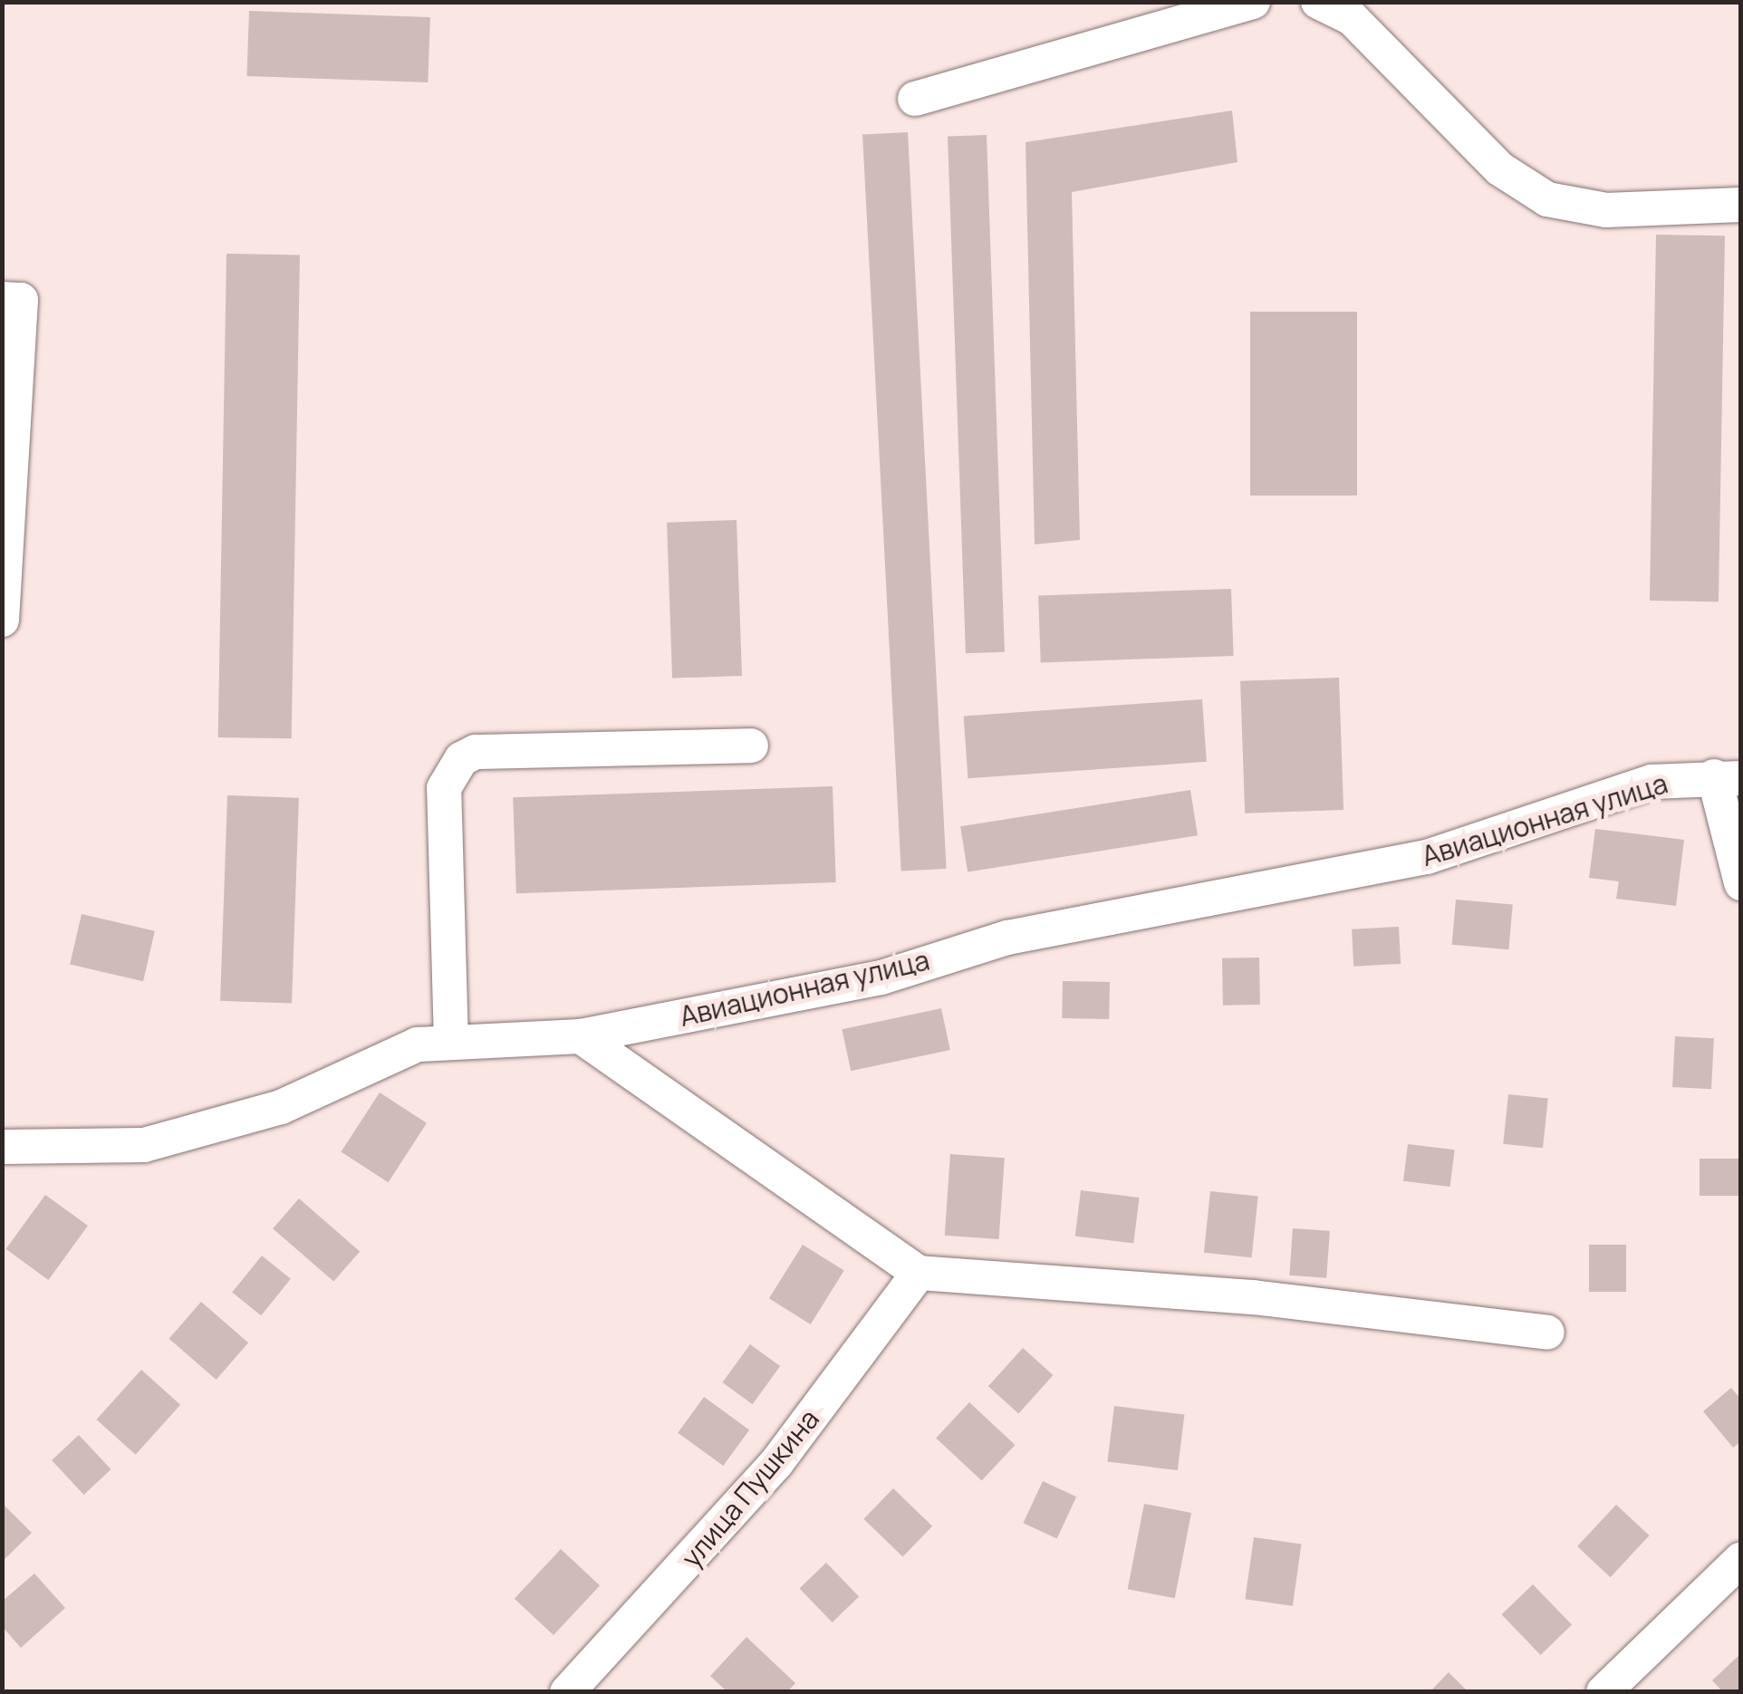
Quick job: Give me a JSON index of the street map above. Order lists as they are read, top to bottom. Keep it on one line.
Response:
{"streets":{"street":["Авиационная улица","улица Пушкина"]}}
